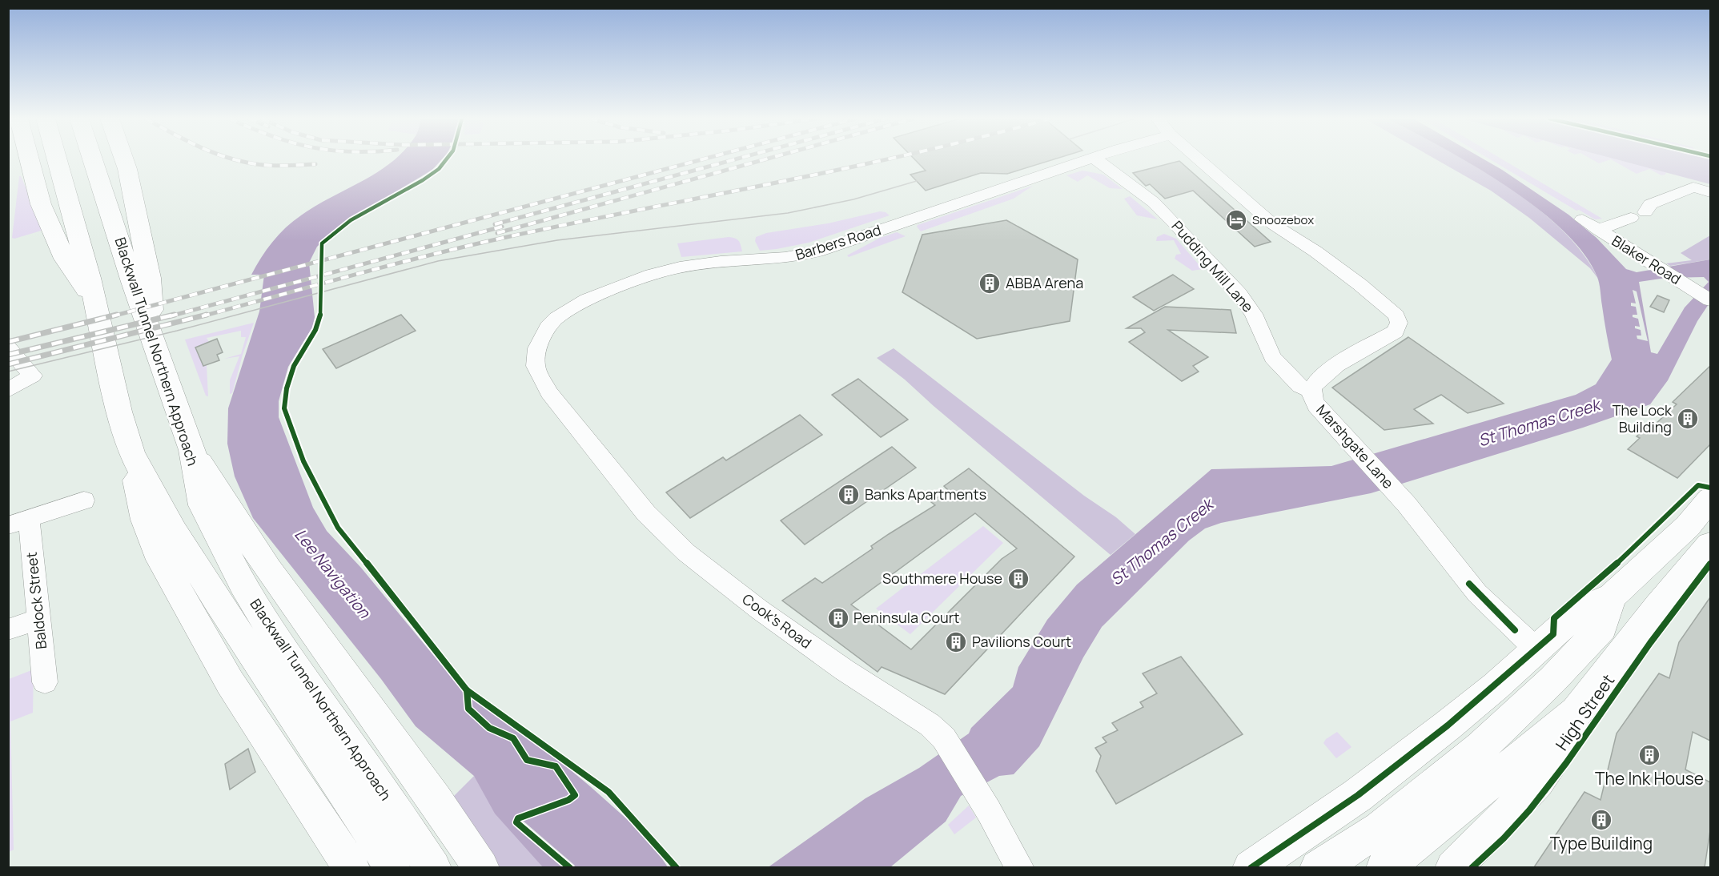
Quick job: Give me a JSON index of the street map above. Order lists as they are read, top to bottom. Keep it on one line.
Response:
{"streets":{"main road":["Blackwall Tunnel Northern Approach","High Street"],"street":["Barbers Road","Blaker Road","Pudding Mill Lane","Marshgate Lane","Baldock Street","Cook's Road"]},"crossings":[["Barbers Road","Cook's Road"],["Pudding Mill Lane","Marshgate Lane"]],"water":["St Thomas Creek","Lee Navigation"],"places":{"hotel":["Snoozebox"],"building":["ABBA Arena","The Lock Building","Banks Apartments","Southmere House","Peninsula Court","Pavilions Court","The Ink House","Type Building"]}}
